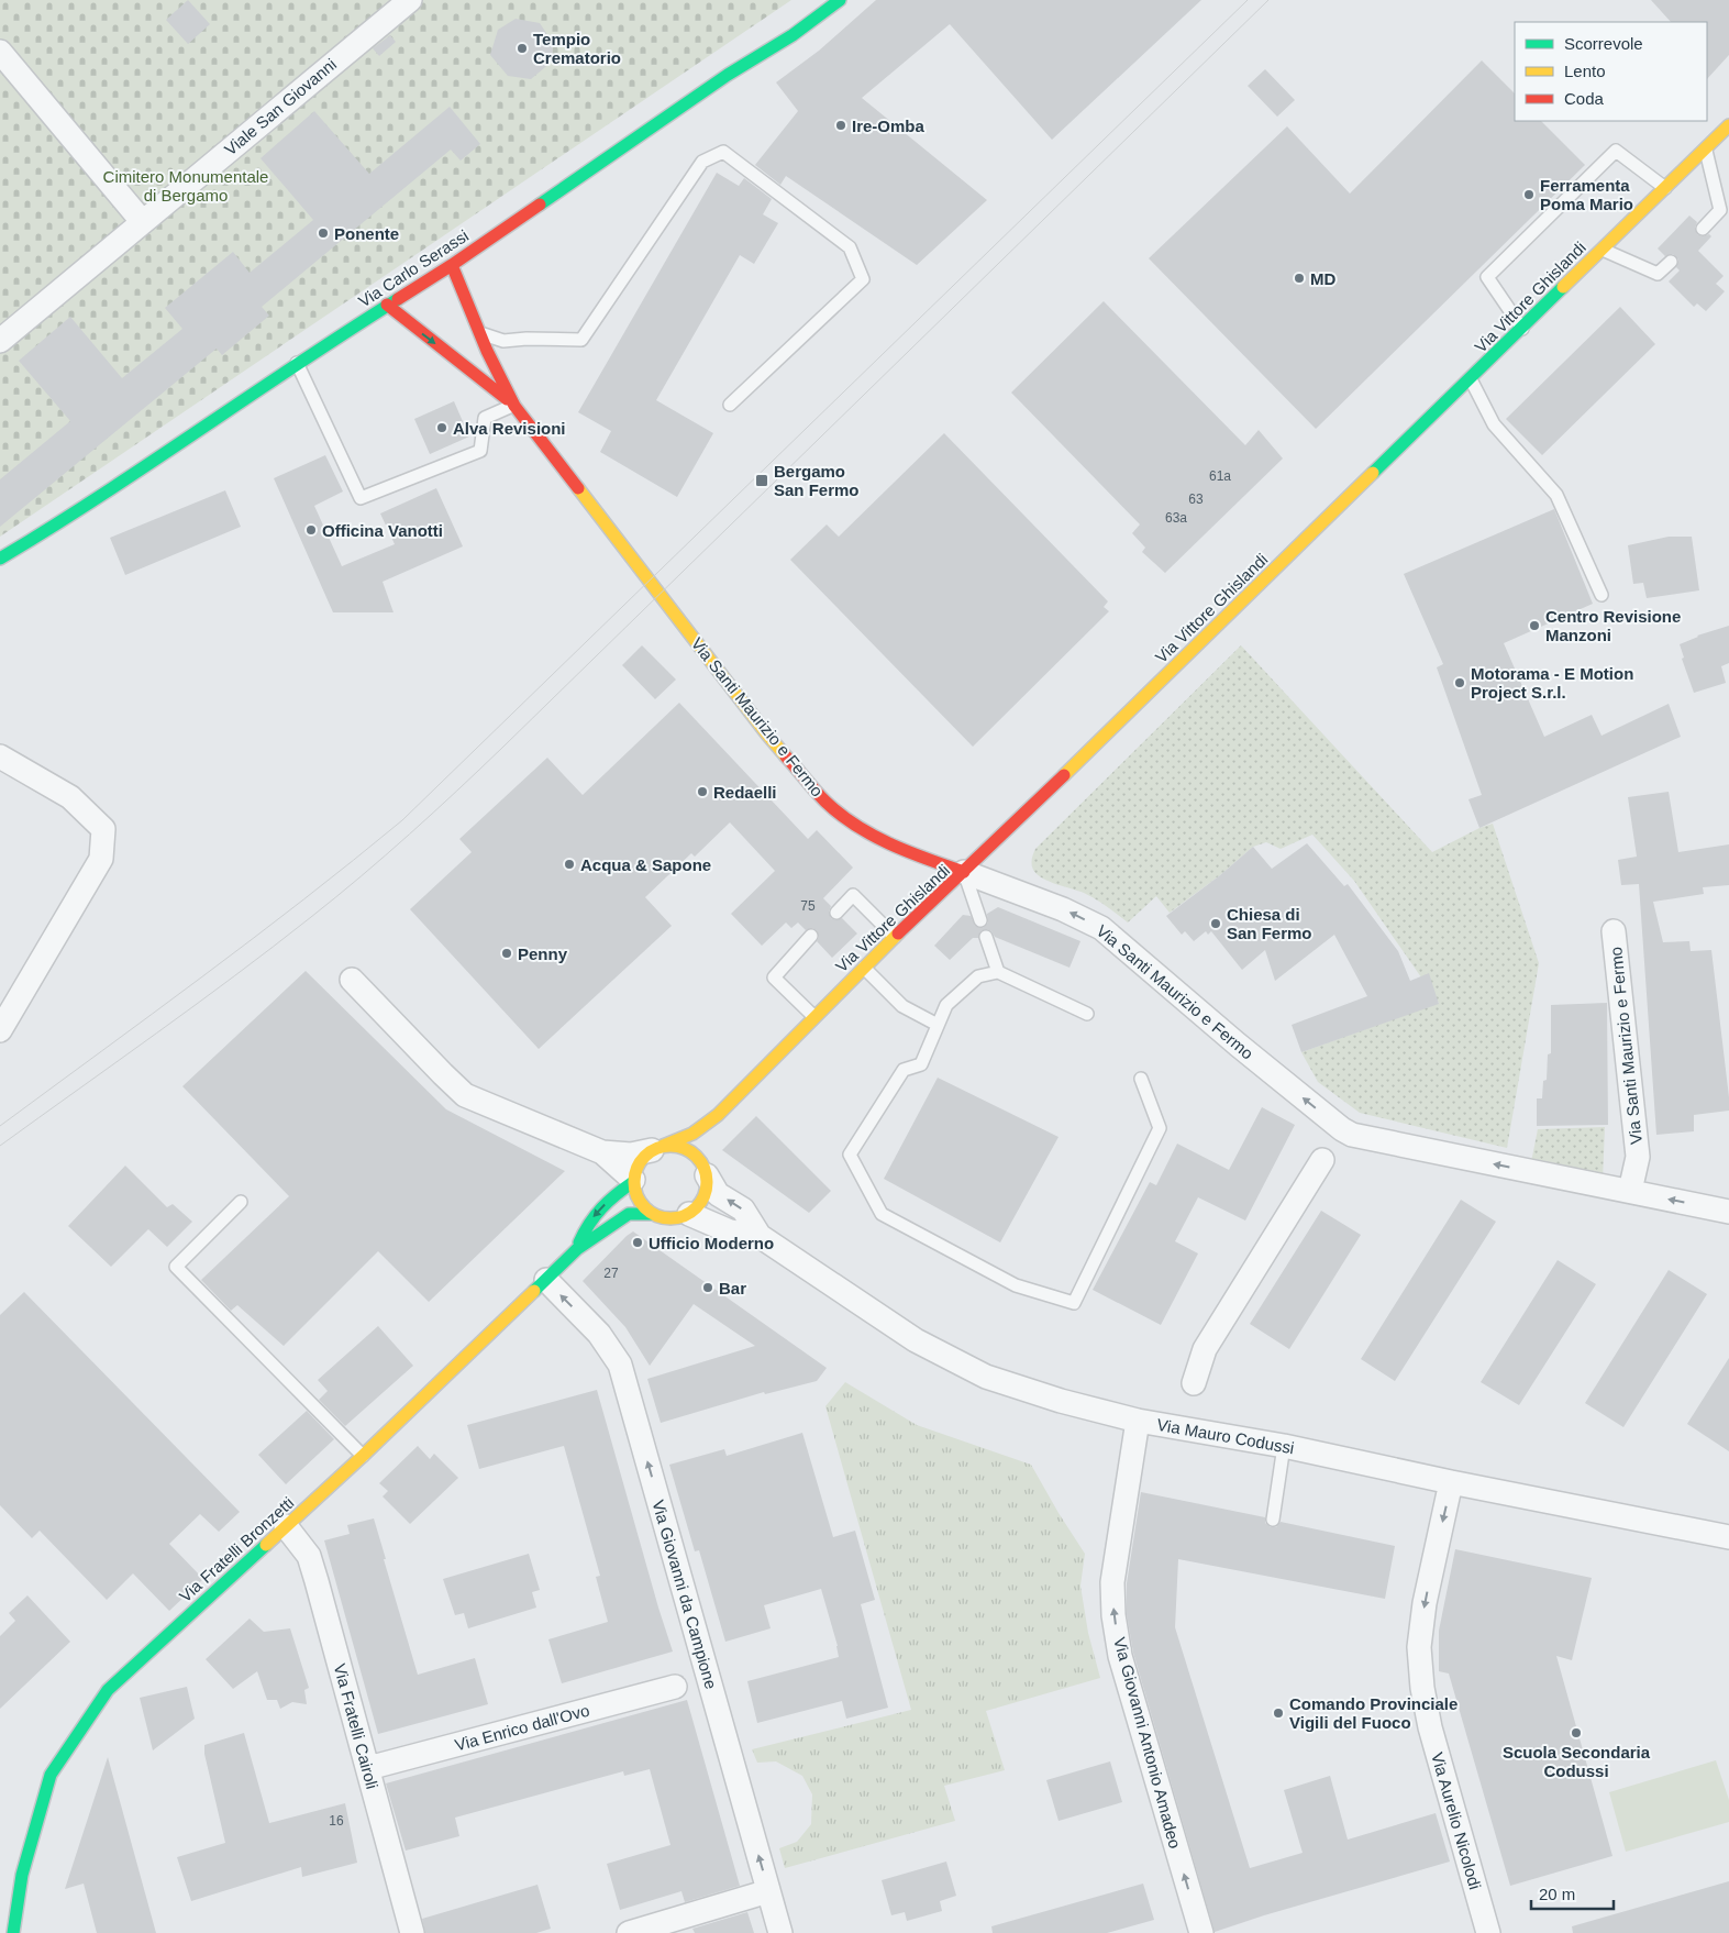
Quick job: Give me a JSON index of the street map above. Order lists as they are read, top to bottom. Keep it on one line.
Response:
{"streets":{"street":["Viale San Giovanni","Via Carlo Serassi","Via Vittore Ghislandi","Via Santi Maurizio e Fermo","Via Mauro Codussi","Via Fratelli Bronzetti","Via Giovanni da Campione","Via Fratelli Cairoli","Via Enrico dall'Ovo","Via Giovanni Antonio Amadeo","Via Aurelio Nicolodi"]},"crossings":[["Via Carlo Serassi","Via Santi Maurizio e Fermo"],["Via Vittore Ghislandi","Via Santi Maurizio e Fermo"],["Via Vittore Ghislandi","Via Mauro Codussi"],["Via Vittore Ghislandi","Via Fratelli Bronzetti"],["Via Mauro Codussi","Via Fratelli Bronzetti"],["Via Mauro Codussi","Via Giovanni Antonio Amadeo"],["Via Mauro Codussi","Via Aurelio Nicolodi"],["Via Fratelli Bronzetti","Via Giovanni da Campione"],["Via Fratelli Bronzetti","Via Fratelli Cairoli"],["Via Fratelli Cairoli","Via Enrico dall'Ovo"]],"one_way":["Via Giovanni da Campione","Via Giovanni Antonio Amadeo","Via Aurelio Nicolodi"],"parks":["Cimitero Monumentale di Bergamo"],"places":{"other":["Tempio Crematorio","Ire-Omba","Ferramenta Poma Mario","Ponente","MD","Alva Revisioni","Officina Vanotti","Centro Revisione Manzoni","Motorama - E Motion Project S.r.l.","Redaelli","Acqua & Sapone","Chiesa di San Fermo","Penny","Ufficio Moderno","Bar","Comando Provinciale Vigili del Fuoco","Scuola Secondaria Codussi"],"transit":["Bergamo San Fermo"]},"house_numbers":["61a","63","63a","75","27","16"],"legend":["Scorrevole","Lento","Coda"],"scale_bar":"20 m"}
